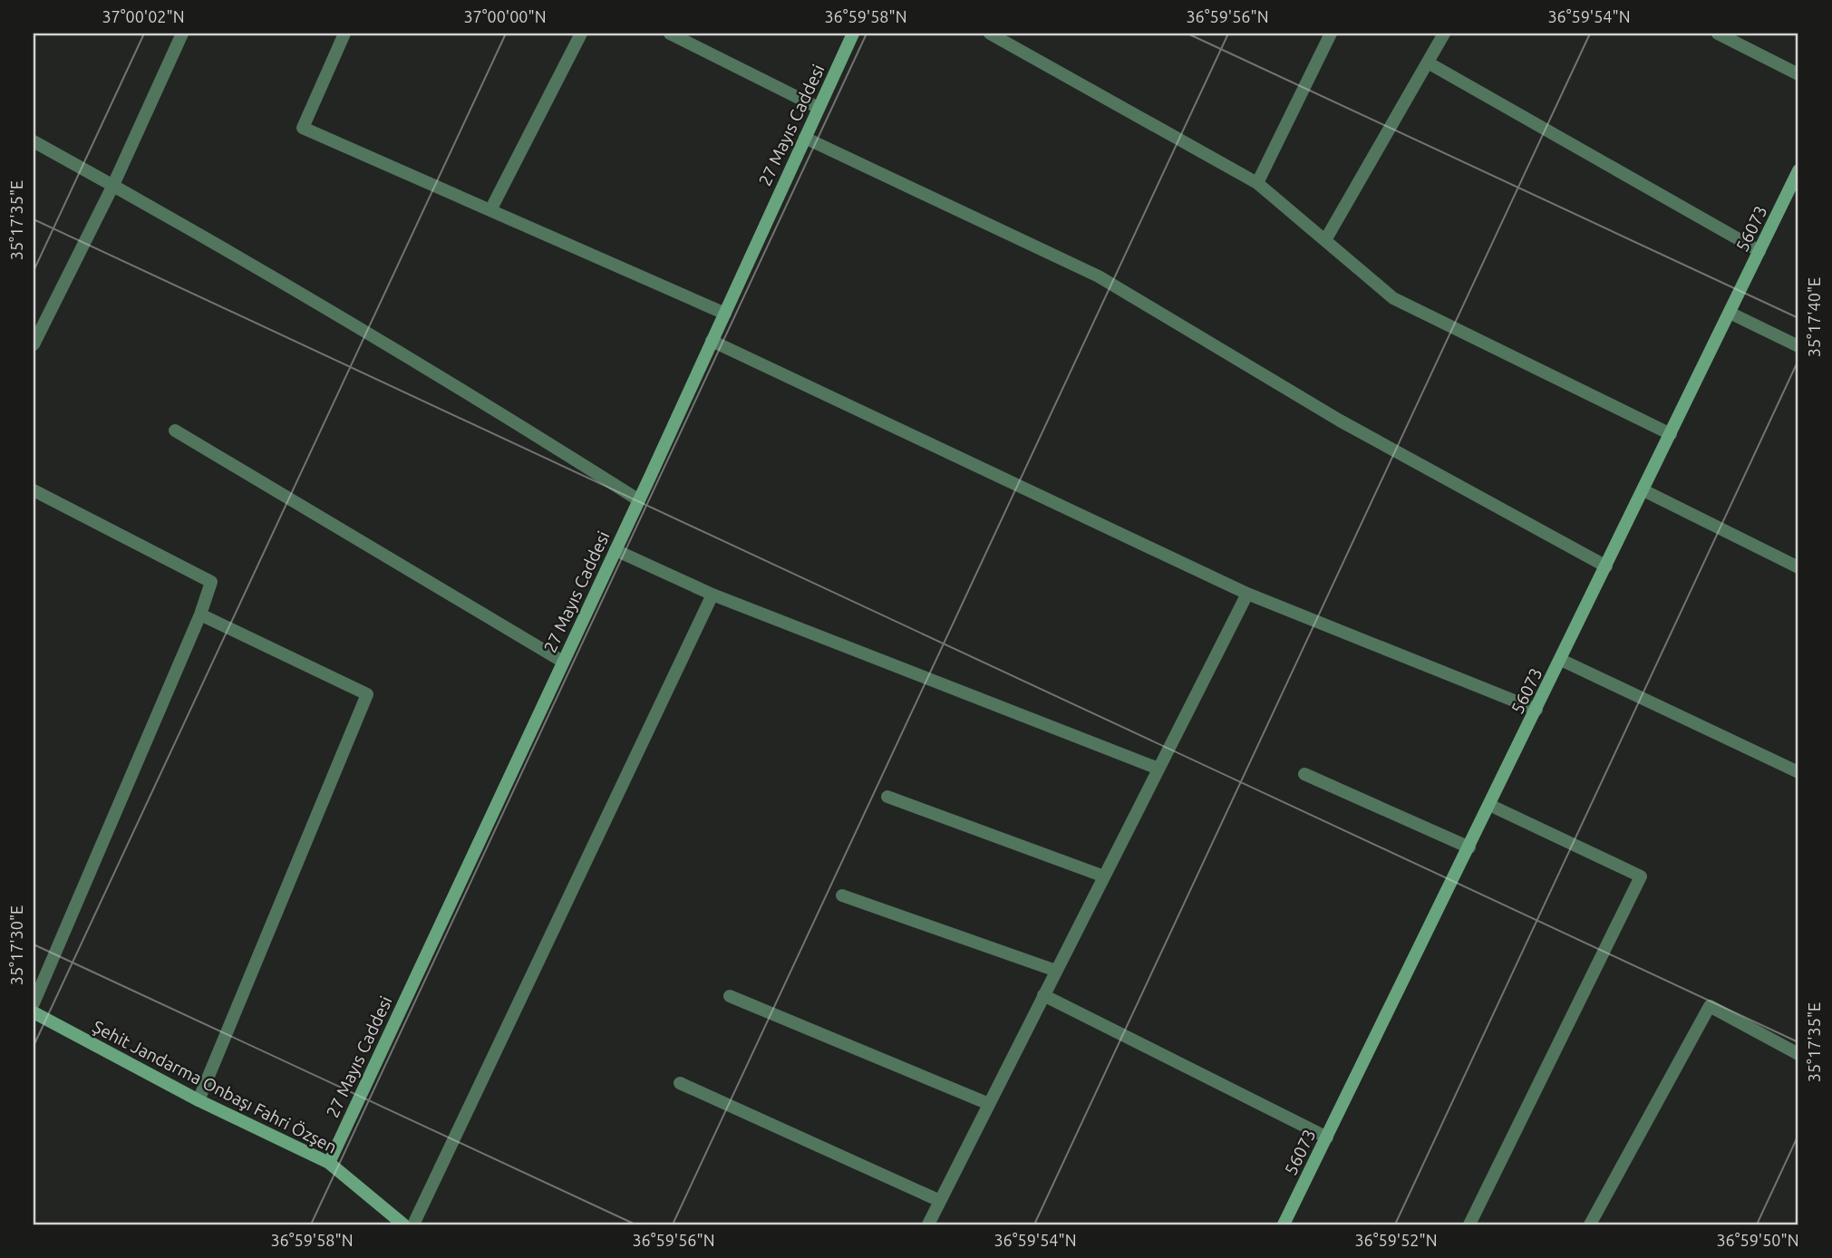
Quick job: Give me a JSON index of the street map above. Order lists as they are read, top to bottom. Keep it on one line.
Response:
{"streets":{"street":["27 Mayıs Caddesi","56073","Şehit Jandarma Onbaşı Fahri Özşen"]},"crossings":[["27 Mayıs Caddesi","Şehit Jandarma Onbaşı Fahri Özşen"]],"coordinates":["37°00'02\"N","37°00'00\"N","36°59'58\"N","36°59'56\"N","36°59'54\"N","35°17'35\"E","35°17'40\"E","35°17'30\"E","36°59'52\"N","36°59'50\"N"]}
